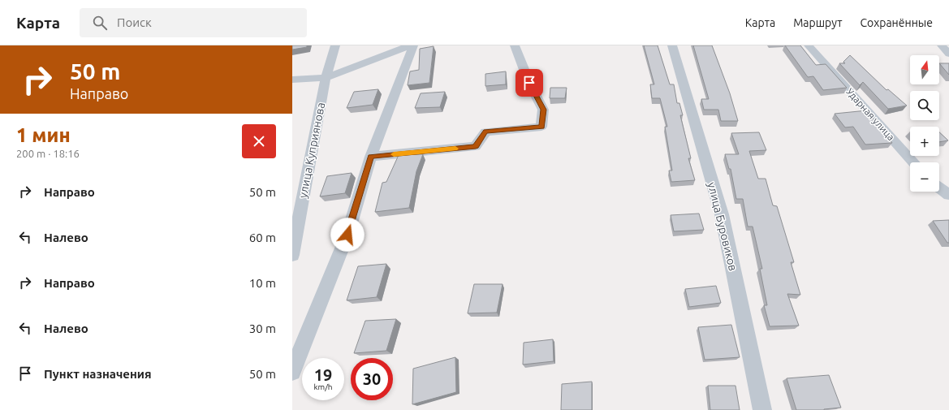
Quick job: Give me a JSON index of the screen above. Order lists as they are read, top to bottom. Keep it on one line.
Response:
{"streets":{"street":["Ударная улица","улица Куприянова","улица Буровиков"]},"north":"top","page":{"header":"Карта","search":"Поиск","nav":["Карта","Маршрут","Сохранённые"],"turn":["50 m","Направо"],"map_buttons":["+","−"],"heading":["1 мин","200 m · 18:16"],"list":[{"name":"Направо","value":"50 m"},{"name":"Налево","value":"60 m"},{"name":"Направо","value":"10 m"},{"name":"Налево","value":"30 m"},{"name":"Пункт назначения","value":"50 m"}],"speed":"19 km/h","limit":"30"}}
